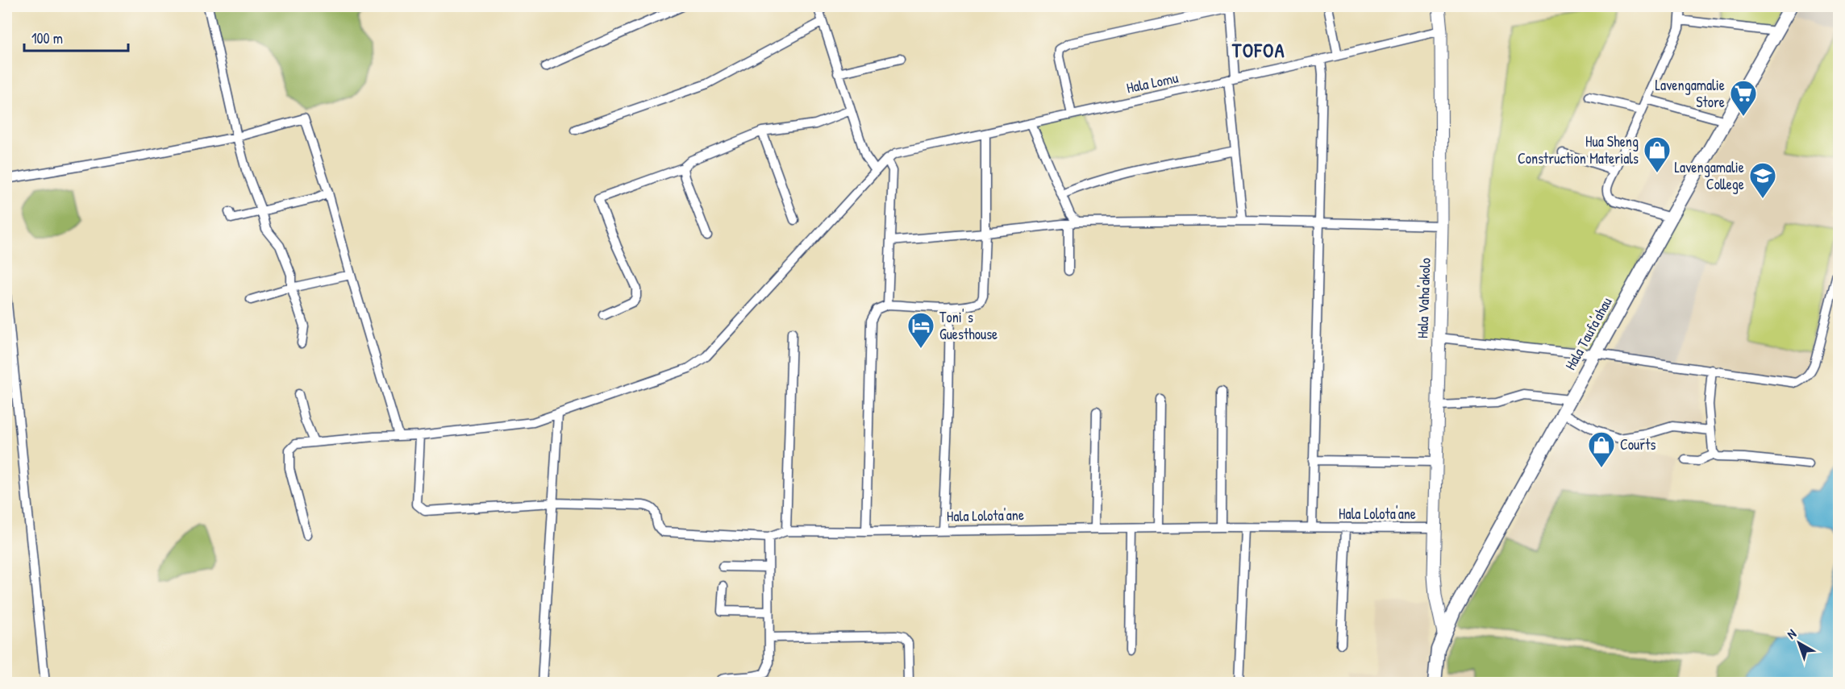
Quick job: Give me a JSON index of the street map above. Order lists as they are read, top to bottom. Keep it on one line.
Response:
{"streets":{"main road":["Hala Vaha'akolo","Hala Taufa'ahau"],"street":["Hala Lomu","Hala Lolota'ane"]},"crossings":[["Hala Lomu","Hala Vaha'akolo"],["Hala Vaha'akolo","Hala Taufa'ahau"],["Hala Vaha'akolo","Hala Lolota'ane"]],"districts":["TOFOA"],"places":{"supermarket":["Lavengamalie Store"],"shop":["Hua Sheng Construction Materials","Courts"],"school or university":["Lavengamalie College"],"hotel":["Toni' s Guesthouse"]},"scale_bar":"100 m","north":"top left"}
